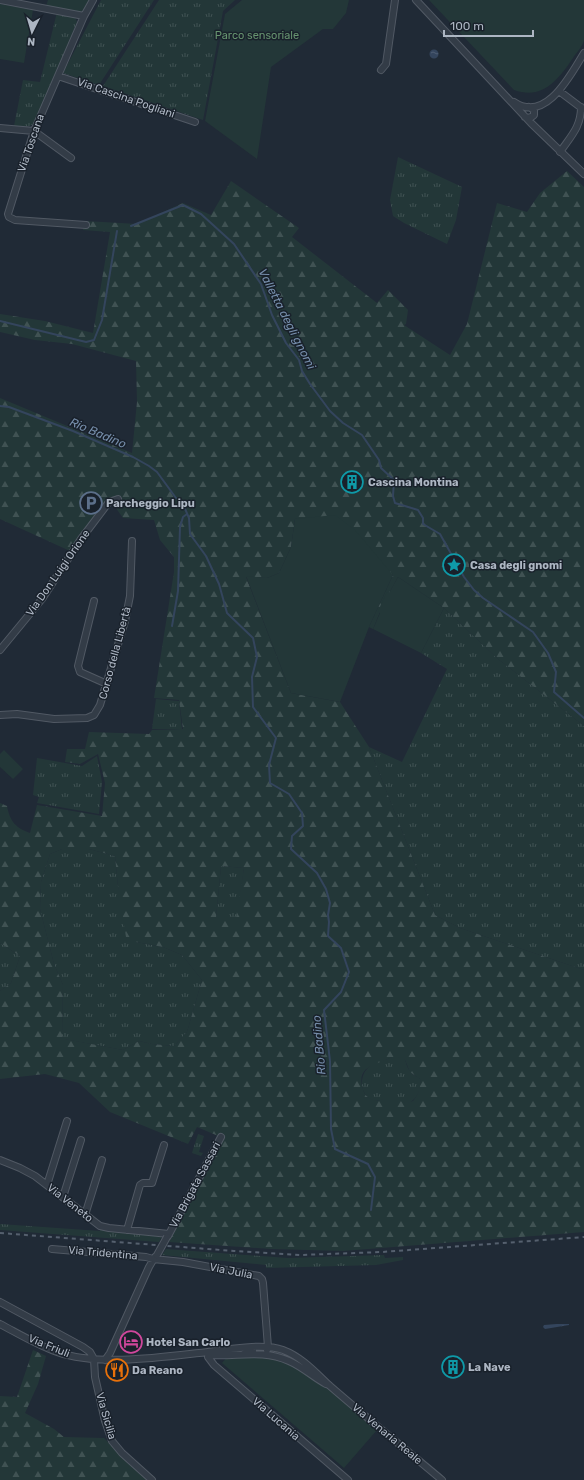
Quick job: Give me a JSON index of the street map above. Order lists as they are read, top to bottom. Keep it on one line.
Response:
{"streets":{"street":["Via Cascina Pogliani","Via Toscana","Via Don Luigi Orione","Corso della Libertà","Via Brigata Sassari","Via Veneto","Via Tridentina","Via Julia","Via Friuli","Via Sicilia","Via Lucania","Via Venaria Reale"]},"crossings":[["Via Cascina Pogliani","Via Toscana"],["Via Brigata Sassari","Via Veneto"],["Via Tridentina","Via Julia"],["Via Julia","Via Friuli"],["Via Friuli","Via Sicilia"],["Via Friuli","Via Lucania"],["Via Friuli","Via Venaria Reale"]],"water":["Valletta degli gnomi","Rio Badino"],"parks":["Parco sensoriale"],"places":{"building":["Cascina Montina","La Nave"],"parking":["Parcheggio Lipu"],"place":["Casa degli gnomi"],"hotel":["Hotel San Carlo"],"restaurant":["Da Reano"]},"scale_bar":"100 m","north":"bottom"}
